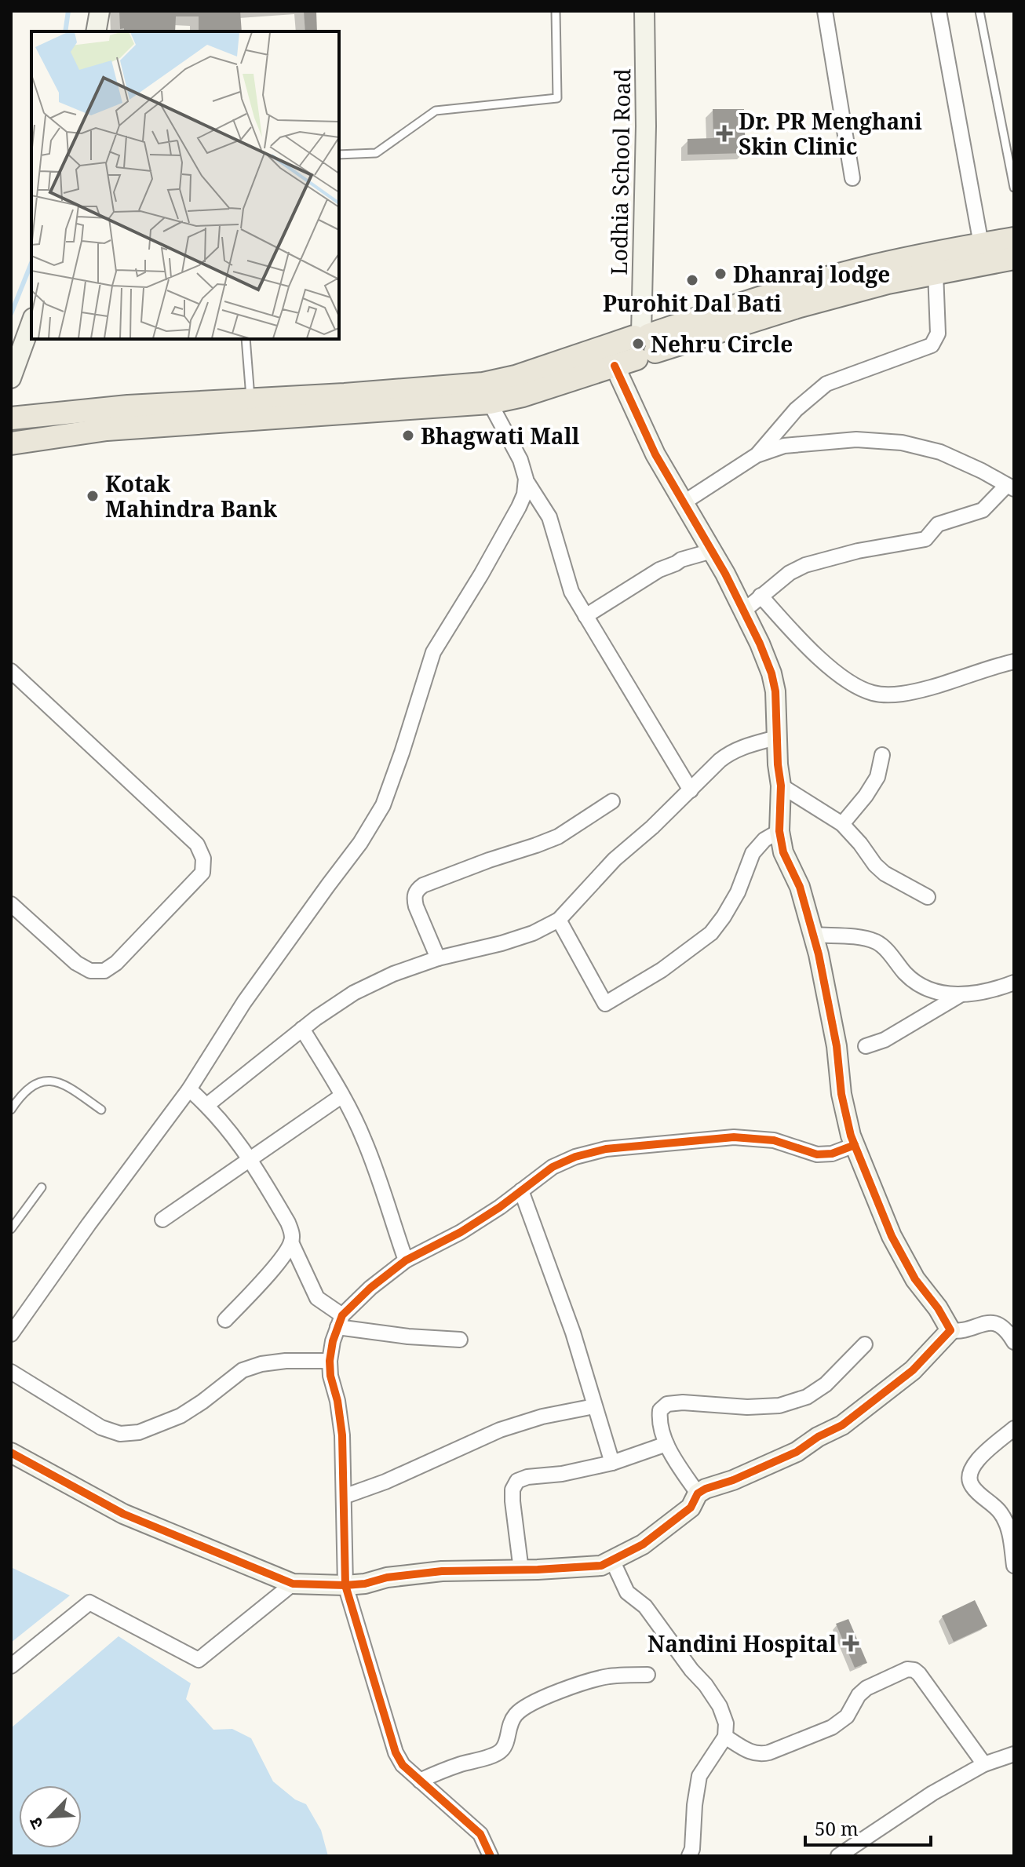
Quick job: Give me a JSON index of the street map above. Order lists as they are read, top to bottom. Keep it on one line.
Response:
{"streets":{"street":["Lodhia School Road"]},"places":{"health":["Dr. PR Menghani Skin Clinic","Nandini Hospital"],"other":["Dhanraj lodge","Purohit Dal Bati","Nehru Circle","Bhagwati Mall","Kotak Mahindra Bank"]},"scale_bar":"50 m","north":"bottom left"}
